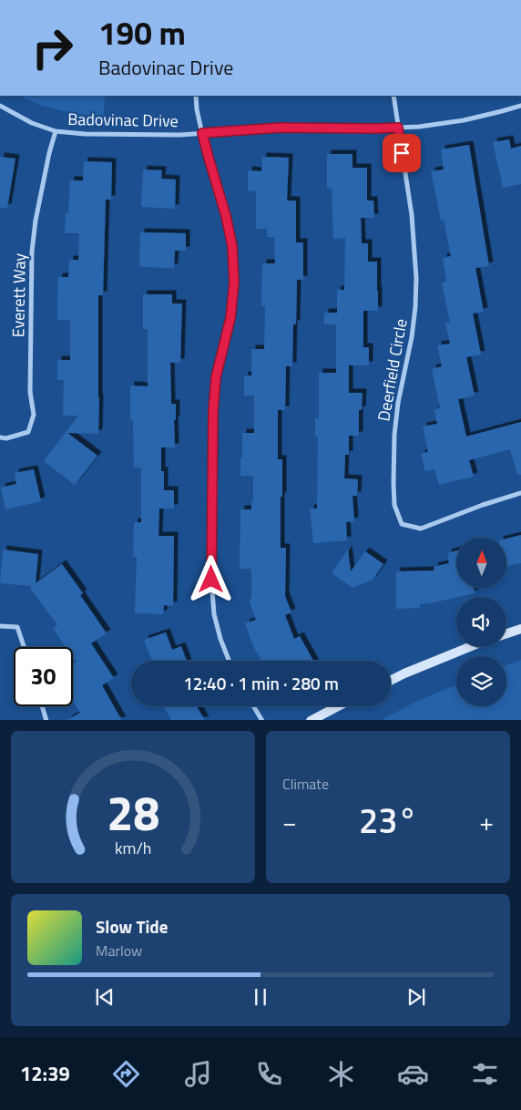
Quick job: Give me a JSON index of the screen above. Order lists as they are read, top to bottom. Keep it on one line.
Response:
{"streets":{"street":["Badovinac Drive","Everett Way","Deerfield Circle"]},"crossings":[["Badovinac Drive","Everett Way"],["Badovinac Drive","Deerfield Circle"]],"north":"top","page":{"turn":["190 m","Badovinac Drive"],"limit":"30","trip":"12:40 · 1 min · 280 m","tile":"Climate","heat":["−","23°","+"],"song":["Slow Tide","Marlow"],"tabs":"12:39","gauge":["28","km/h"]}}
